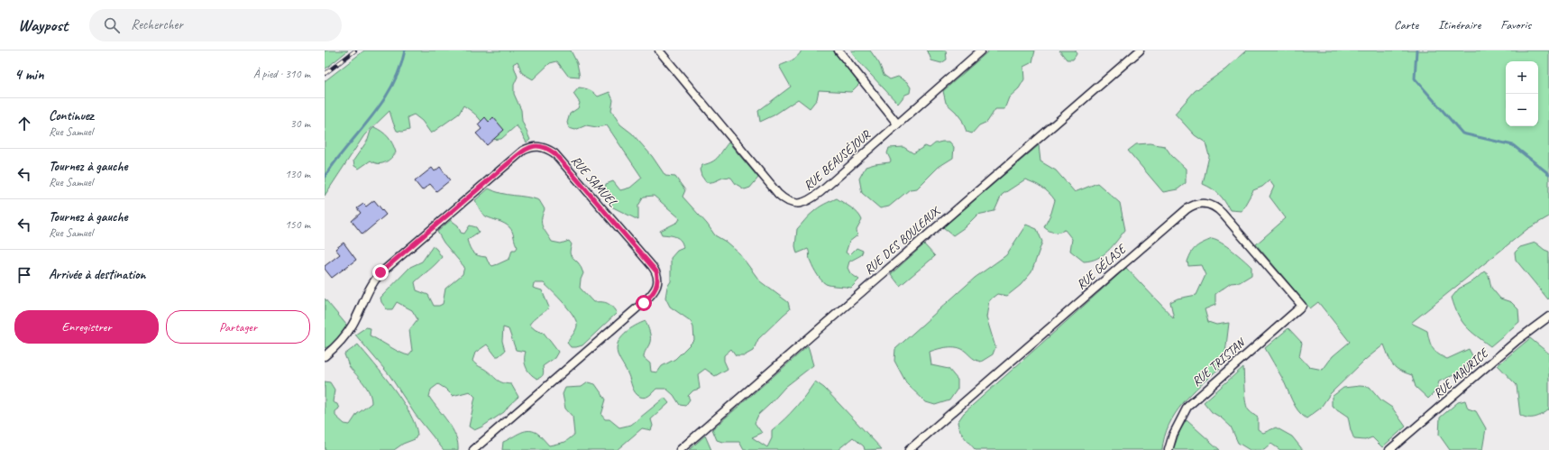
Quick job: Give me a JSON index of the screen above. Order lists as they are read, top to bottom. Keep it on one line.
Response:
{"streets":{"street":["RUE BEAUSÉJOUR","RUE SAMUEL","RUE DES BOULEAUX","RUE GÉLASE","RUE TRISTAN","RUE MAURICE"]},"crossings":[["RUE GÉLASE","RUE TRISTAN"]],"page":{"header":"Waypost","search":"Rechercher","nav":["Carte","Itinéraire","Favoris"],"heading":["4 min","À pied · 310 m"],"map_buttons":["+","−"],"list":[["Continuez","Rue Samuel","30 m"],["Tournez à gauche","Rue Samuel","130 m"],["Tournez à gauche","Rue Samuel","150 m"],"Arrivée à destination"],"buttons":["Enregistrer","Partager"]}}
